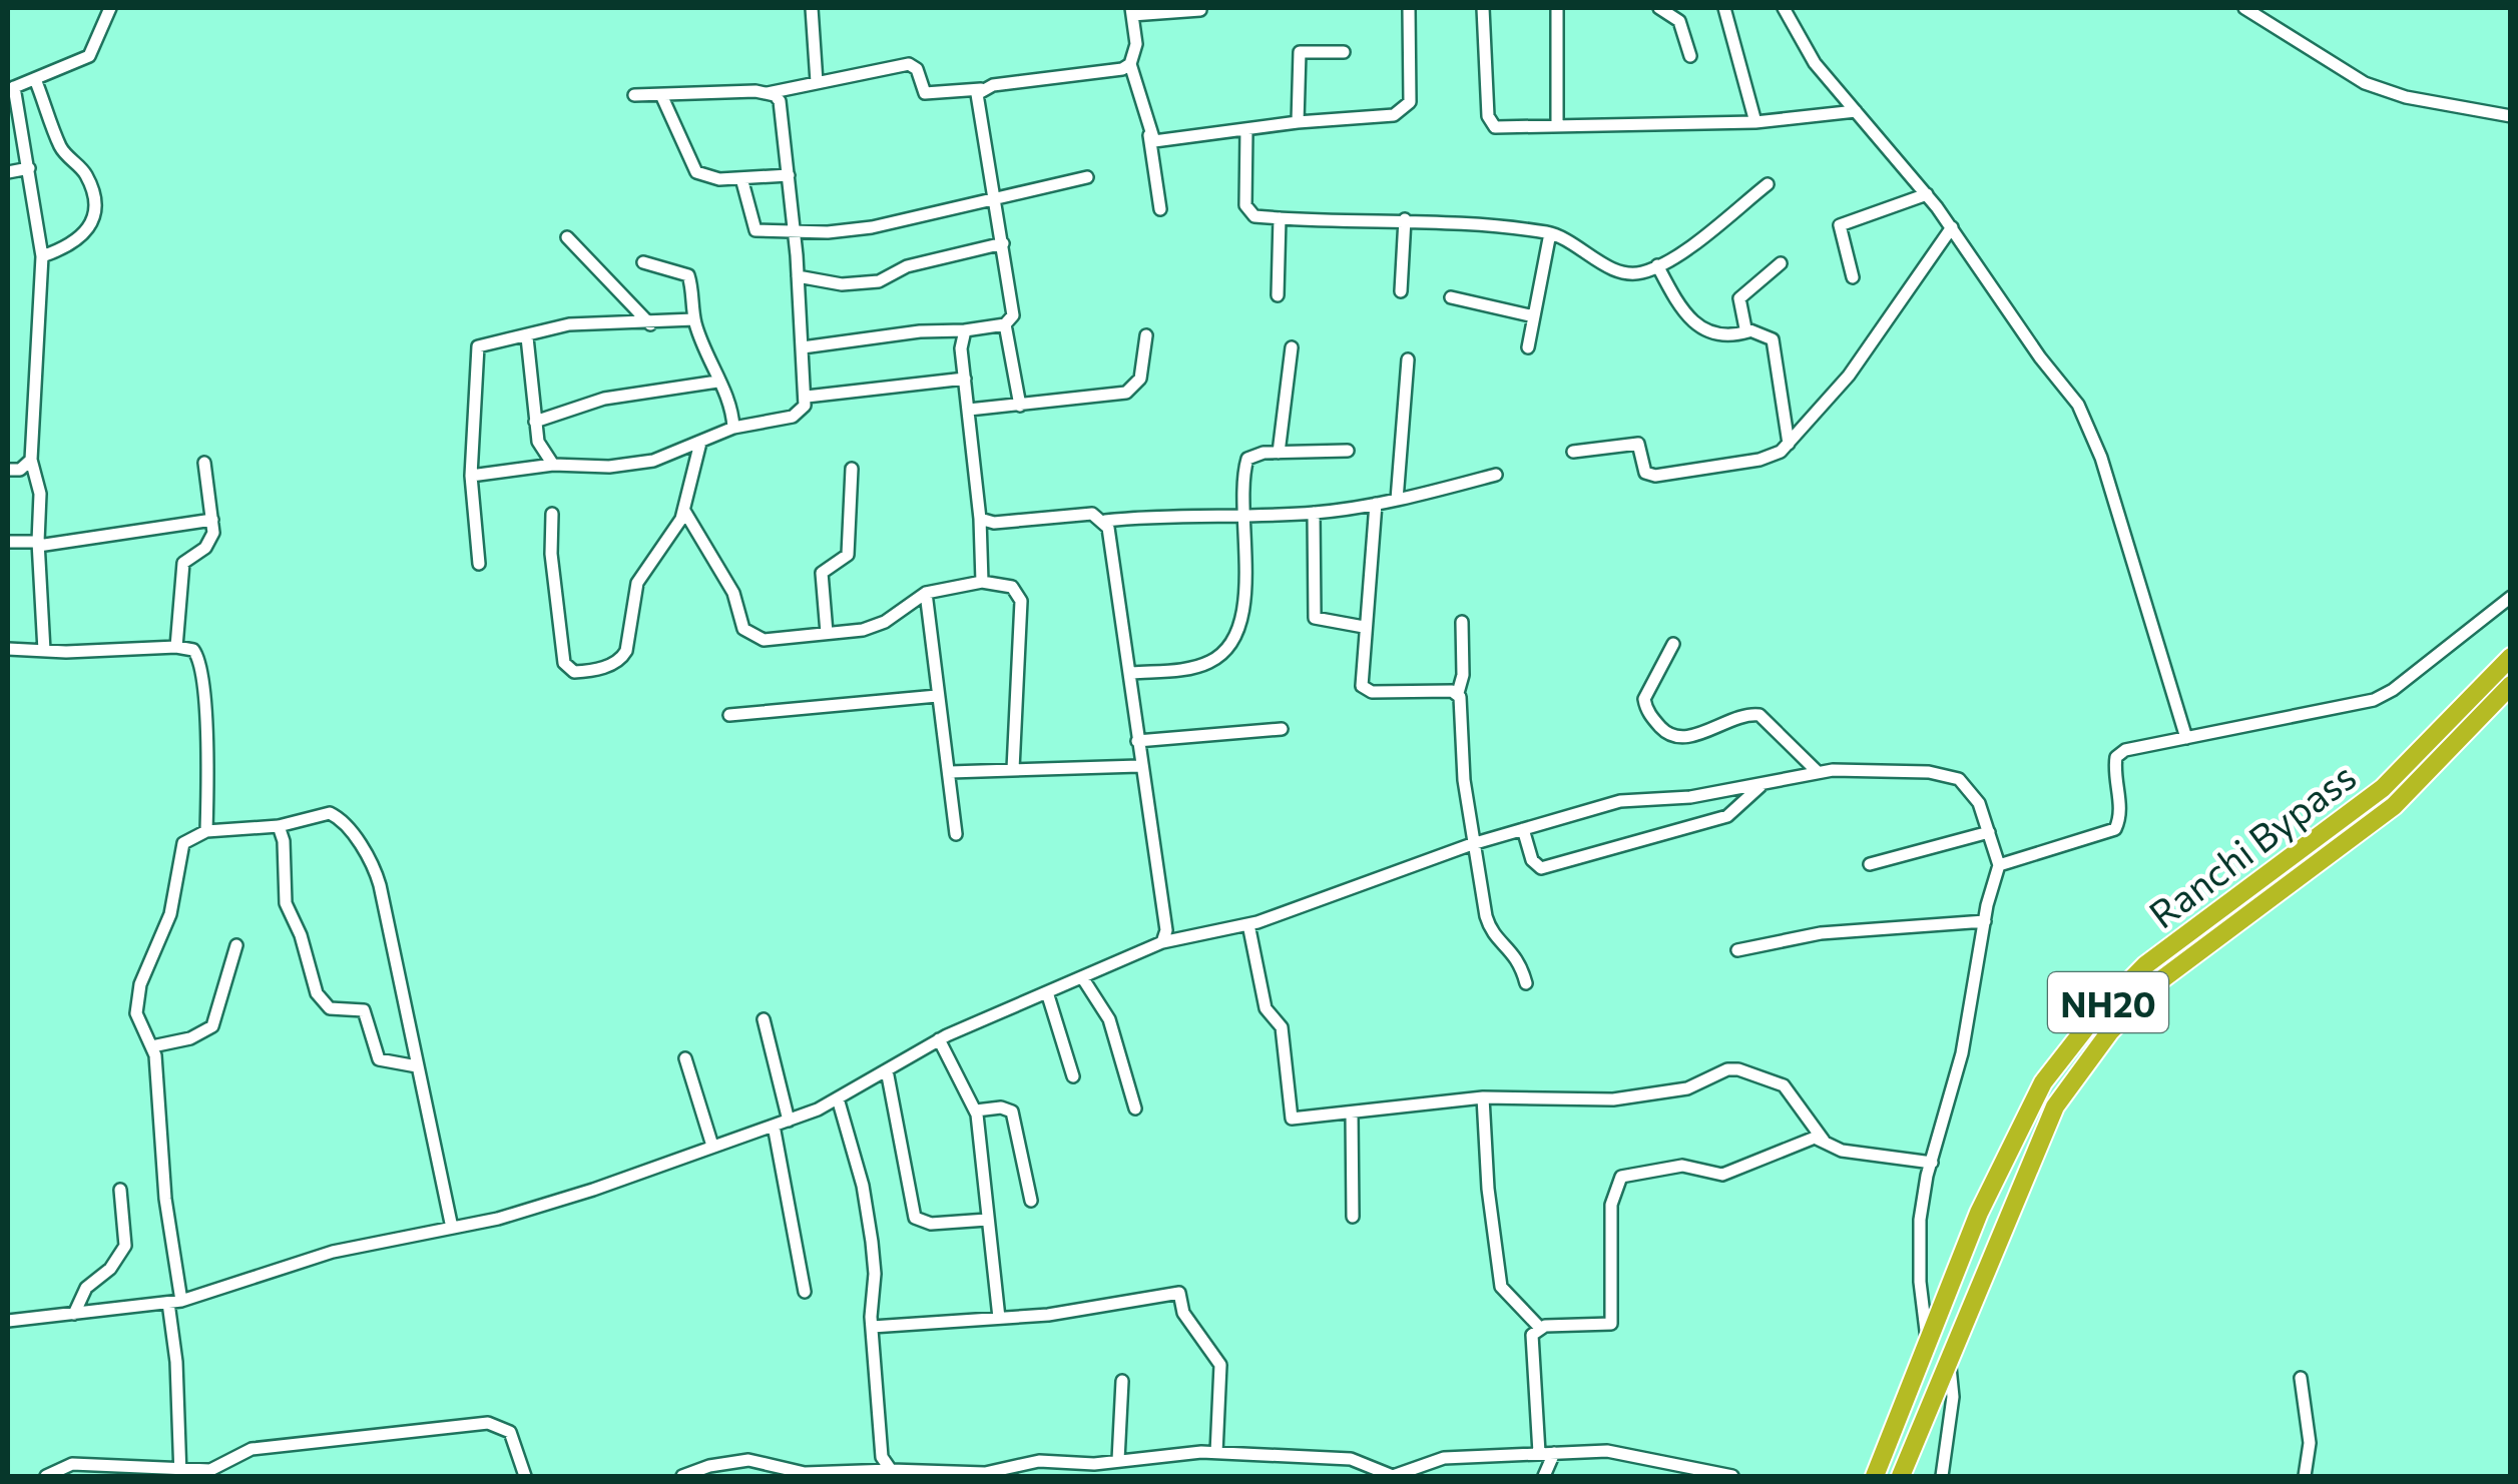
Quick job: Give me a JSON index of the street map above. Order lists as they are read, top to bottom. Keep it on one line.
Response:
{"streets":{"highway":["Ranchi Bypass","NH20"]}}
